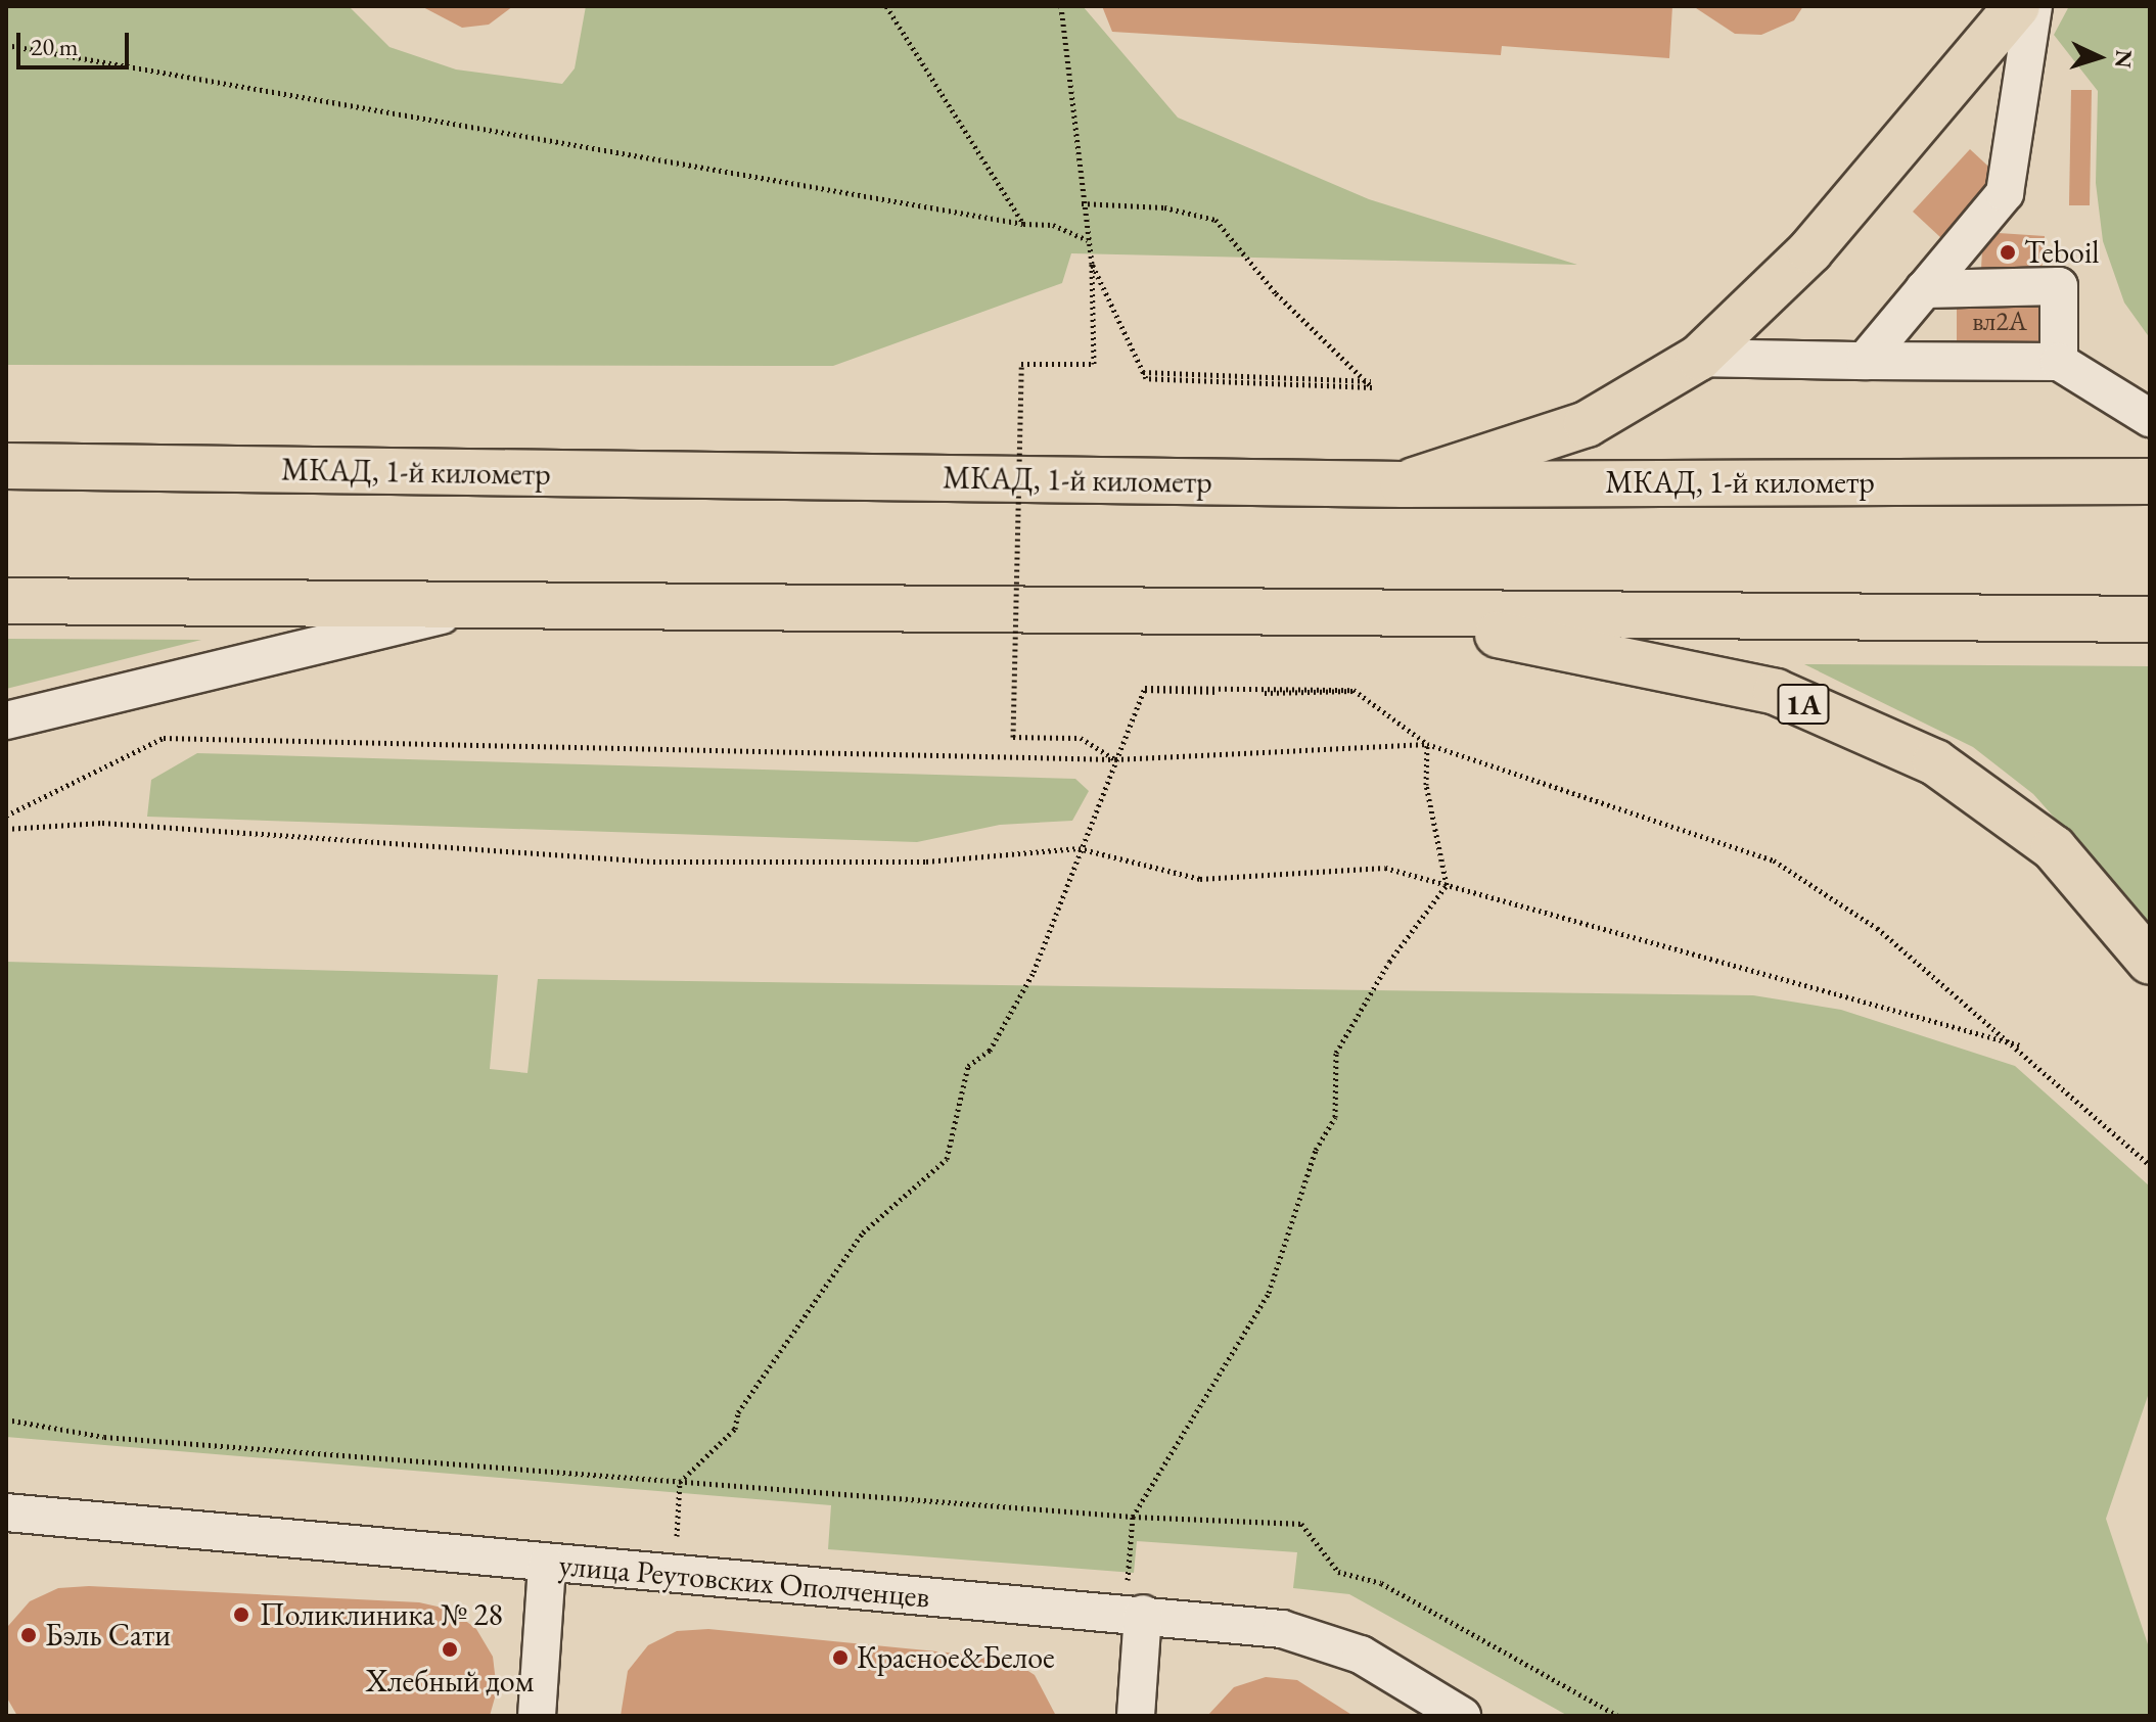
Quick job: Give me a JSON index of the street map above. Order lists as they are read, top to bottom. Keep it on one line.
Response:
{"streets":{"main road":["МКАД, 1-й километр","1A"],"street":["улица Реутовских Ополченцев"]},"places":["Teboil","Поликлиника № 28","Бэль Сати","Хлебный дом","Красное&Белое"],"house_numbers":["вл2А"],"scale_bar":"20 m","north":"right"}
